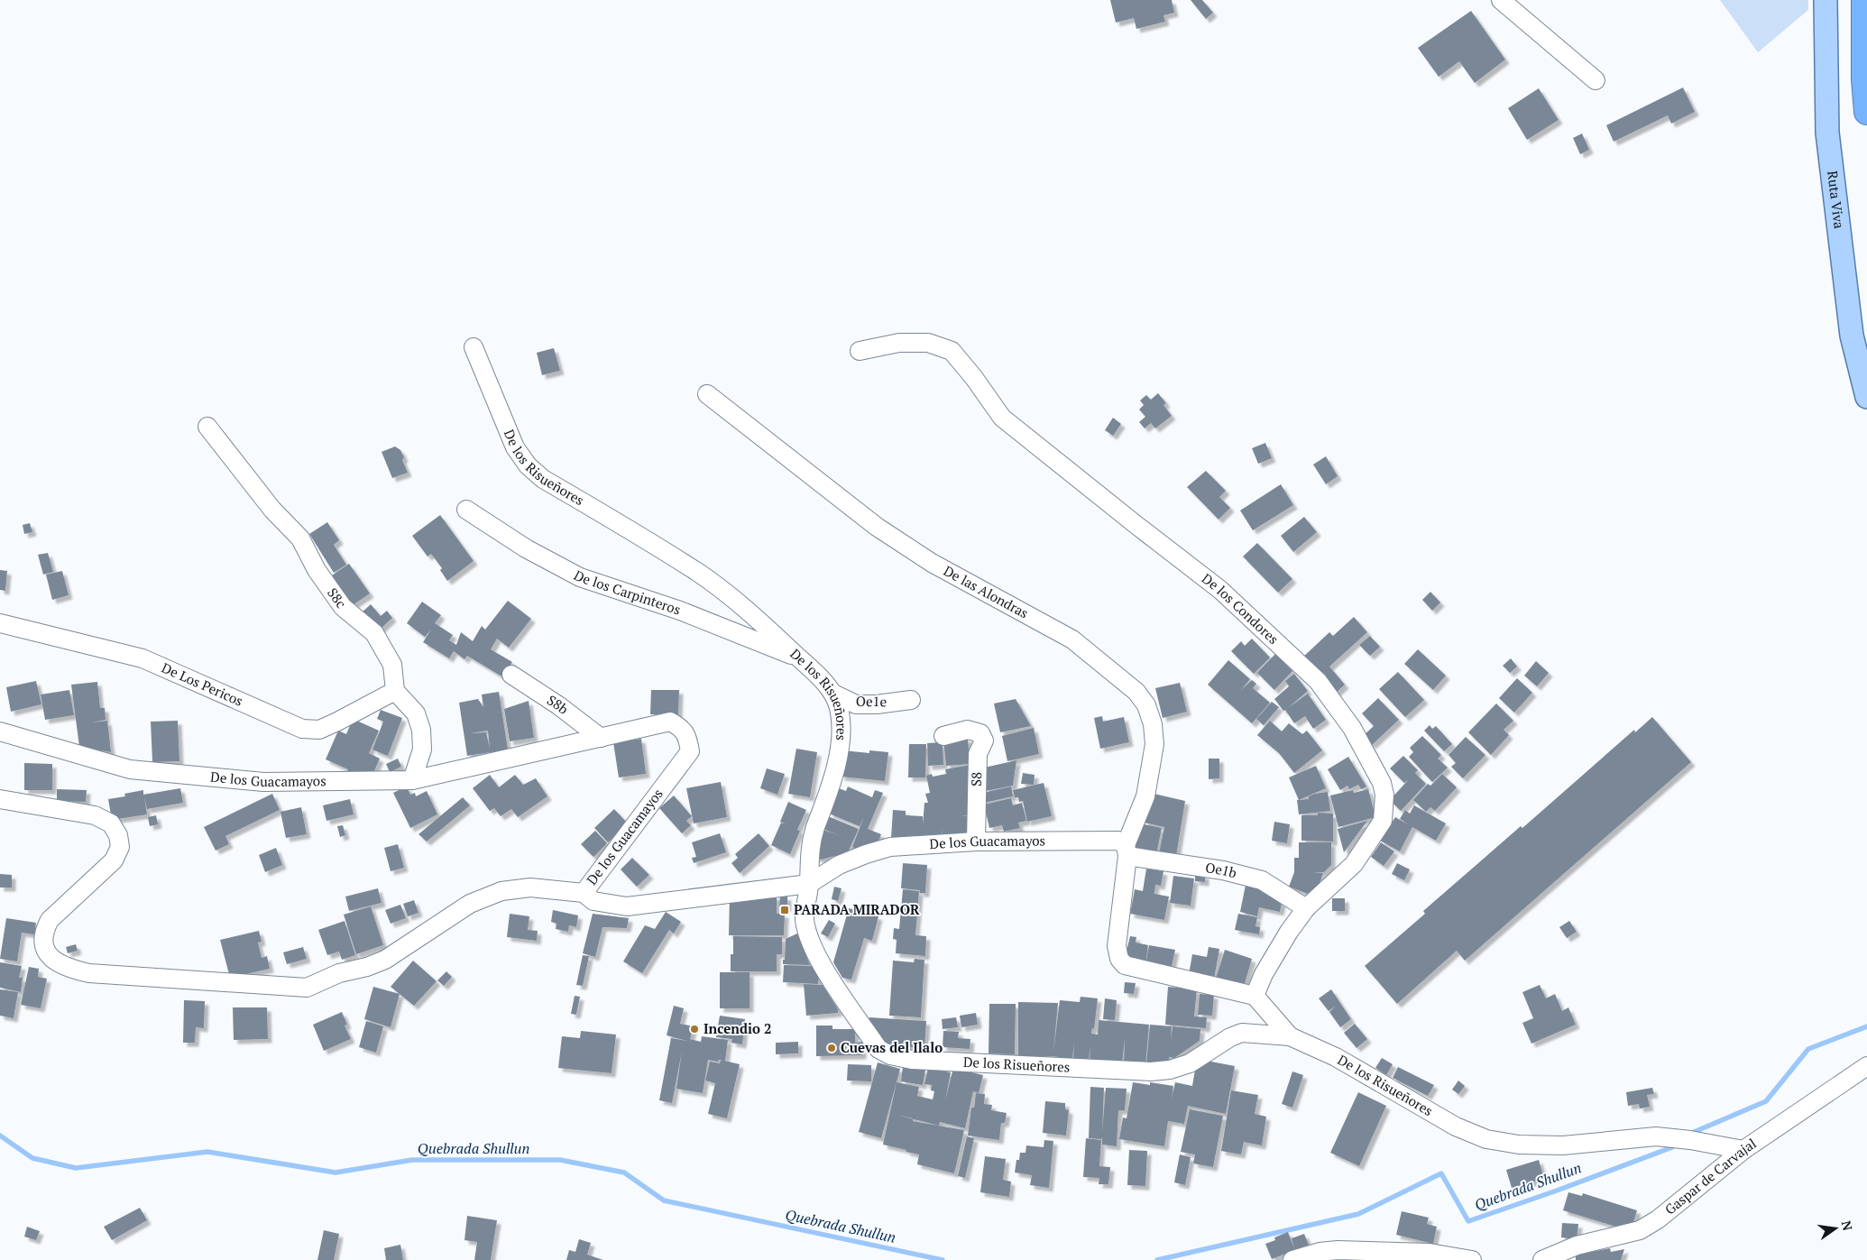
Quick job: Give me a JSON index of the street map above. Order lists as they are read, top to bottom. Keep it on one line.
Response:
{"streets":{"main road":["Ruta Viva"],"street":["De los Risueñores","De los Carpinteros","De las Alondras","S8c","De los Condores","De Los Pericos","Oe1e","S8b","De los Guacamayos","S8","Oe1b","Gaspar de Carvajal"]},"crossings":[["De los Risueñores","De los Carpinteros"],["De los Risueñores","Oe1e"],["De los Risueñores","De los Guacamayos"],["De los Risueñores","Gaspar de Carvajal"],["De las Alondras","De los Guacamayos"],["De las Alondras","Oe1b"],["S8c","De Los Pericos"],["De los Condores","Oe1b"],["S8b","De los Guacamayos"],["De los Guacamayos","S8"],["De los Guacamayos","Oe1b"]],"water":["Quebrada Shullun"],"places":{"transit":["PARADA MIRADOR"],"other":["Incendio 2","Cuevas del Ilalo"]},"north":"right"}
